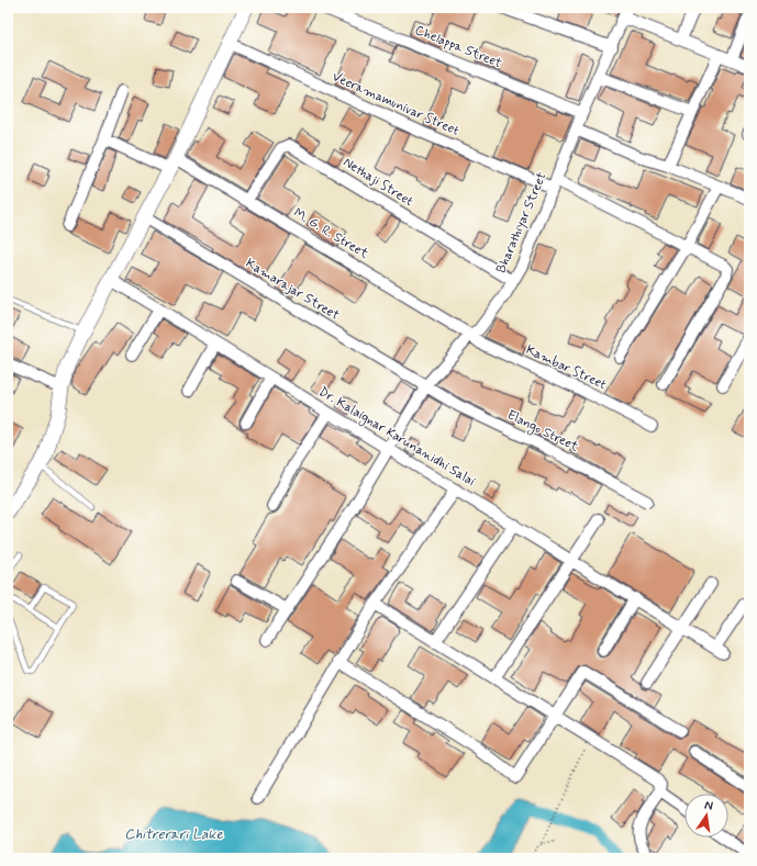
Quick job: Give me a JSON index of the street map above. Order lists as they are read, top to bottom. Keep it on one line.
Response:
{"streets":{"street":["Chelappa Street","Veeramamunivar Street","Nethaji Street","Bharathiyar Street","M. G. R. Street","Kamarajar Street","Kambar Street","Elango Street","Dr. Kalaignar Karunanidhi Salai"]},"crossings":[["Chelappa Street","Bharathiyar Street"],["Veeramamunivar Street","Bharathiyar Street"],["Nethaji Street","Bharathiyar Street"],["Nethaji Street","M. G. R. Street"],["Bharathiyar Street","M. G. R. Street"],["Bharathiyar Street","Kamarajar Street"],["Bharathiyar Street","Kambar Street"],["Bharathiyar Street","Elango Street"],["Bharathiyar Street","Dr. Kalaignar Karunanidhi Salai"],["M. G. R. Street","Kambar Street"],["Kamarajar Street","Elango Street"]],"water":["Chitrerari Lake"],"north":"top"}
